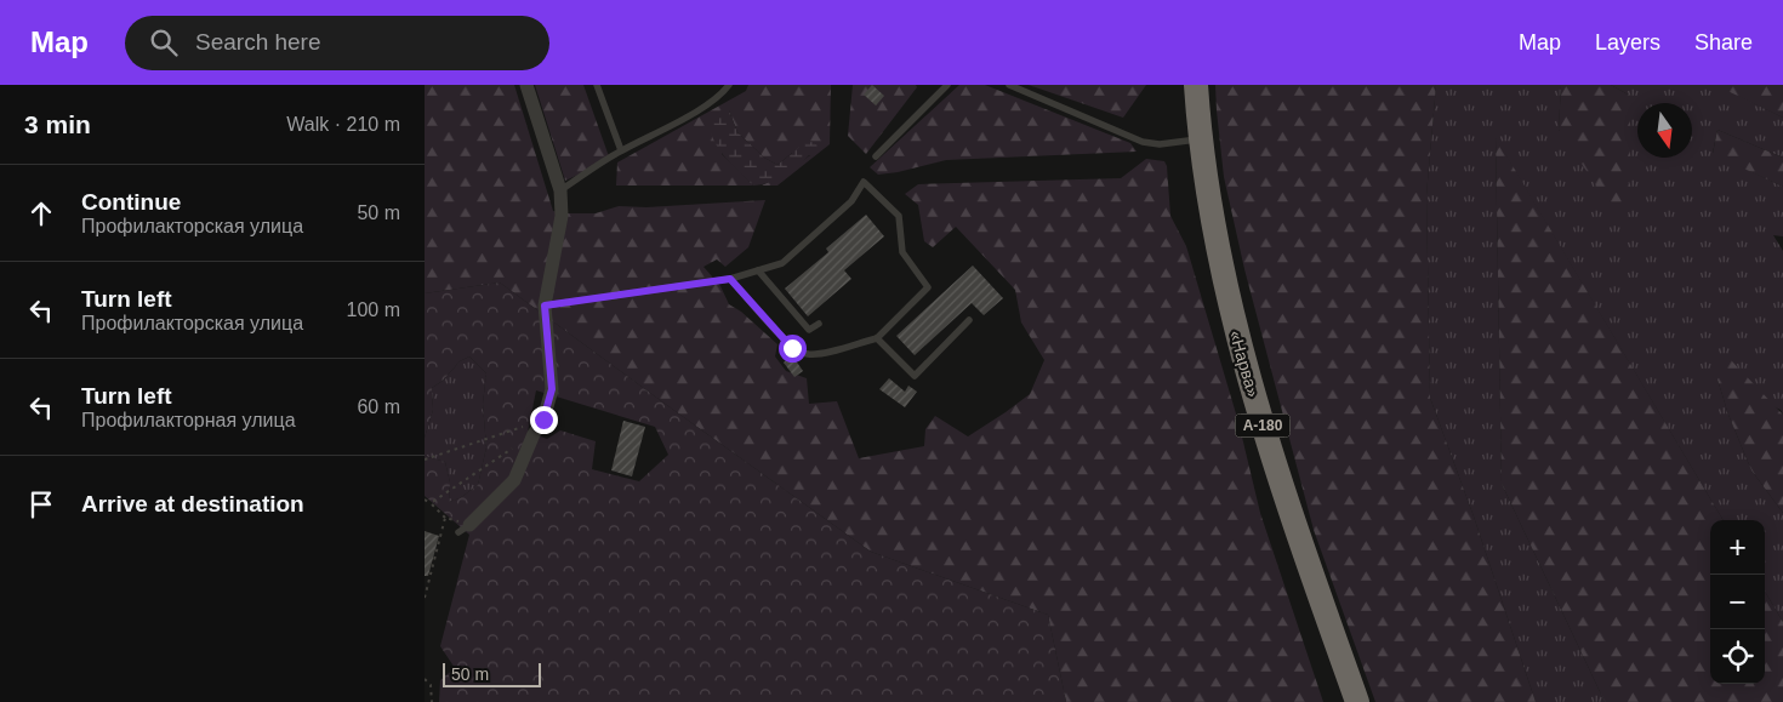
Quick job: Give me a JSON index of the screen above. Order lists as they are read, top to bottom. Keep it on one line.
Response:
{"streets":{"highway":["«Нарва»","А-180"]},"scale_bar":"50 m","north":"bottom","page":{"header":"Map","search":"Search here","nav":["Map","Layers","Share"],"heading":["3 min","Walk · 210 m"],"list":[["Continue","Профилакторская улица","50 m"],["Turn left","Профилакторская улица","100 m"],["Turn left","Профилакторная улица","60 m"],"Arrive at destination"],"map_buttons":["+","−"],"scale":"50 m"}}
